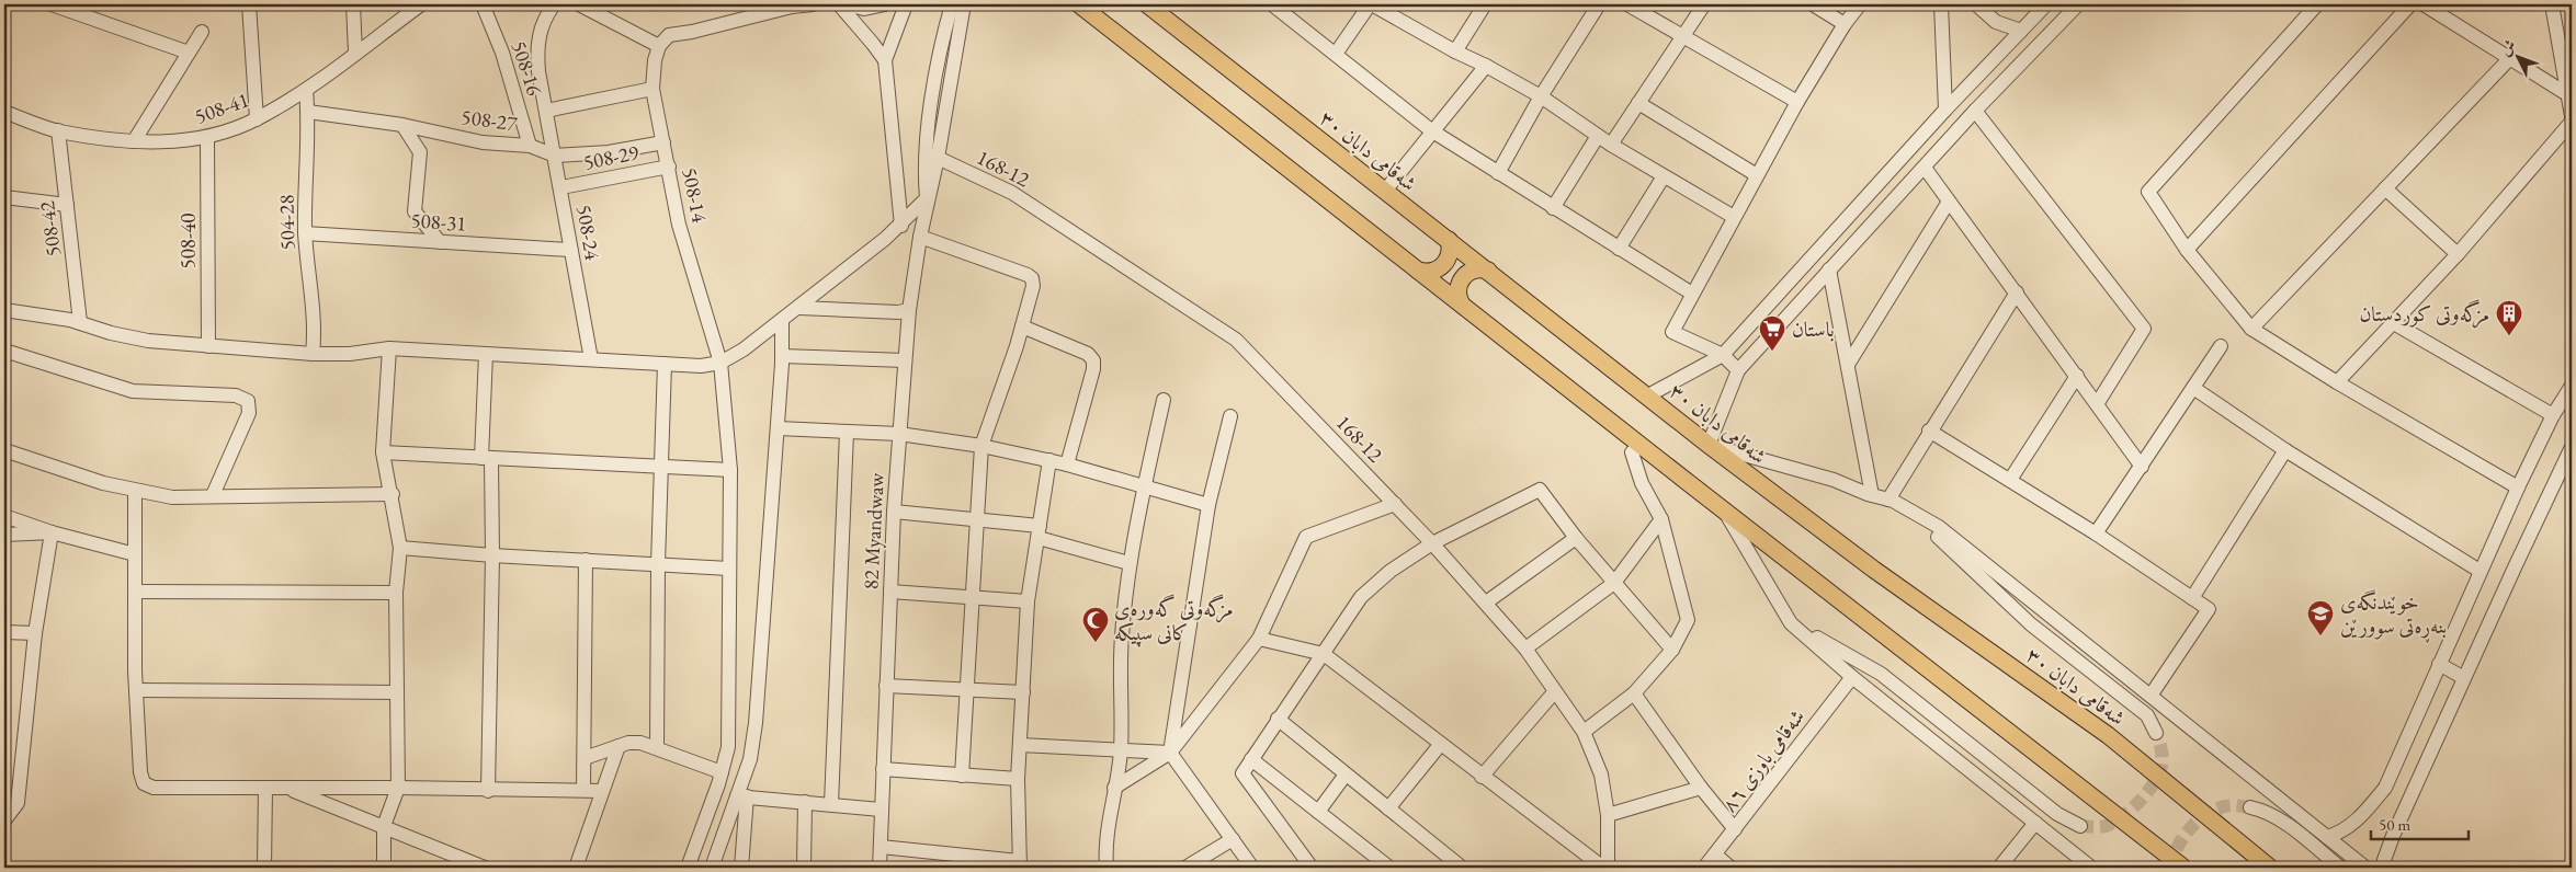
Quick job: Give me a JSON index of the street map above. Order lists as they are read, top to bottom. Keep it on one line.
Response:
{"streets":{"main road":["شەقامی دابان ٣٠"],"street":["508-16","508-41","508-27","508-29","168-12","508-14","508-31","504-28","508-42","508-24","508-40","82 Myandwaw","شەقامی باوزی ٨٦"]},"crossings":[["508-16","508-27"],["508-41","504-28"],["508-41","508-42"],["508-41","508-40"],["508-27","508-14"],["508-27","504-28"],["508-27","508-24"],["508-29","508-14"],["508-29","508-24"],["508-31","504-28"],["508-31","508-24"]],"places":{"building":["مزگەوتی کوردستان"],"supermarket":["باستان"],"school or university":["خوێندنگەی بنەڕەتی سوورێن"],"mosque":["مزگەوتی گەورەی کانی سپیکە"]},"scale_bar":"50 m","north":"top left"}
